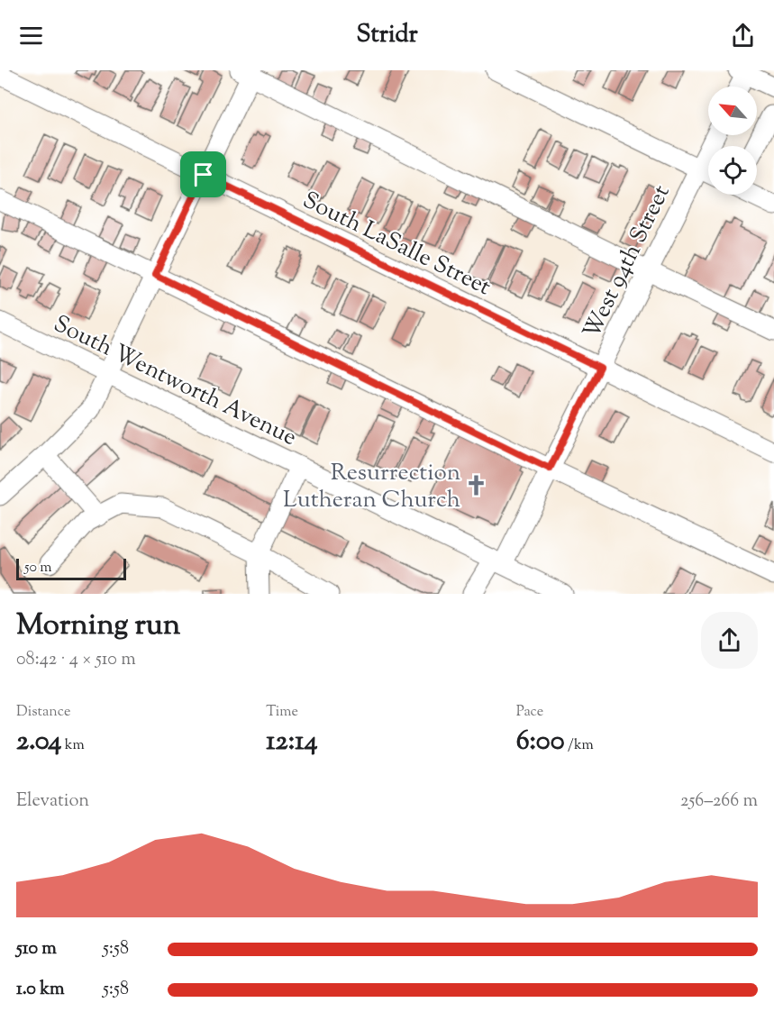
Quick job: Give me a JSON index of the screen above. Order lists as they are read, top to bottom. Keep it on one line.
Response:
{"streets":{"street":["South LaSalle Street","West 94th Street","South Wentworth Avenue"]},"crossings":[["South LaSalle Street","West 94th Street"],["West 94th Street","South Wentworth Avenue"]],"places":{"church":["Resurrection Lutheran Church"]},"scale_bar":"50 m","north":"top left","page":{"header":"Stridr","scale":"50 m","heading":["Morning run","08:42 · 4 × 510 m"],"stats":[["Distance","2.04 km"],["Time","12:14"],["Pace","6:00 /km"]],"chart":["Elevation","256–266 m"],"list":[{"name":"510 m","note":"5:58"},{"name":"1.0 km","note":"5:58"}]}}
